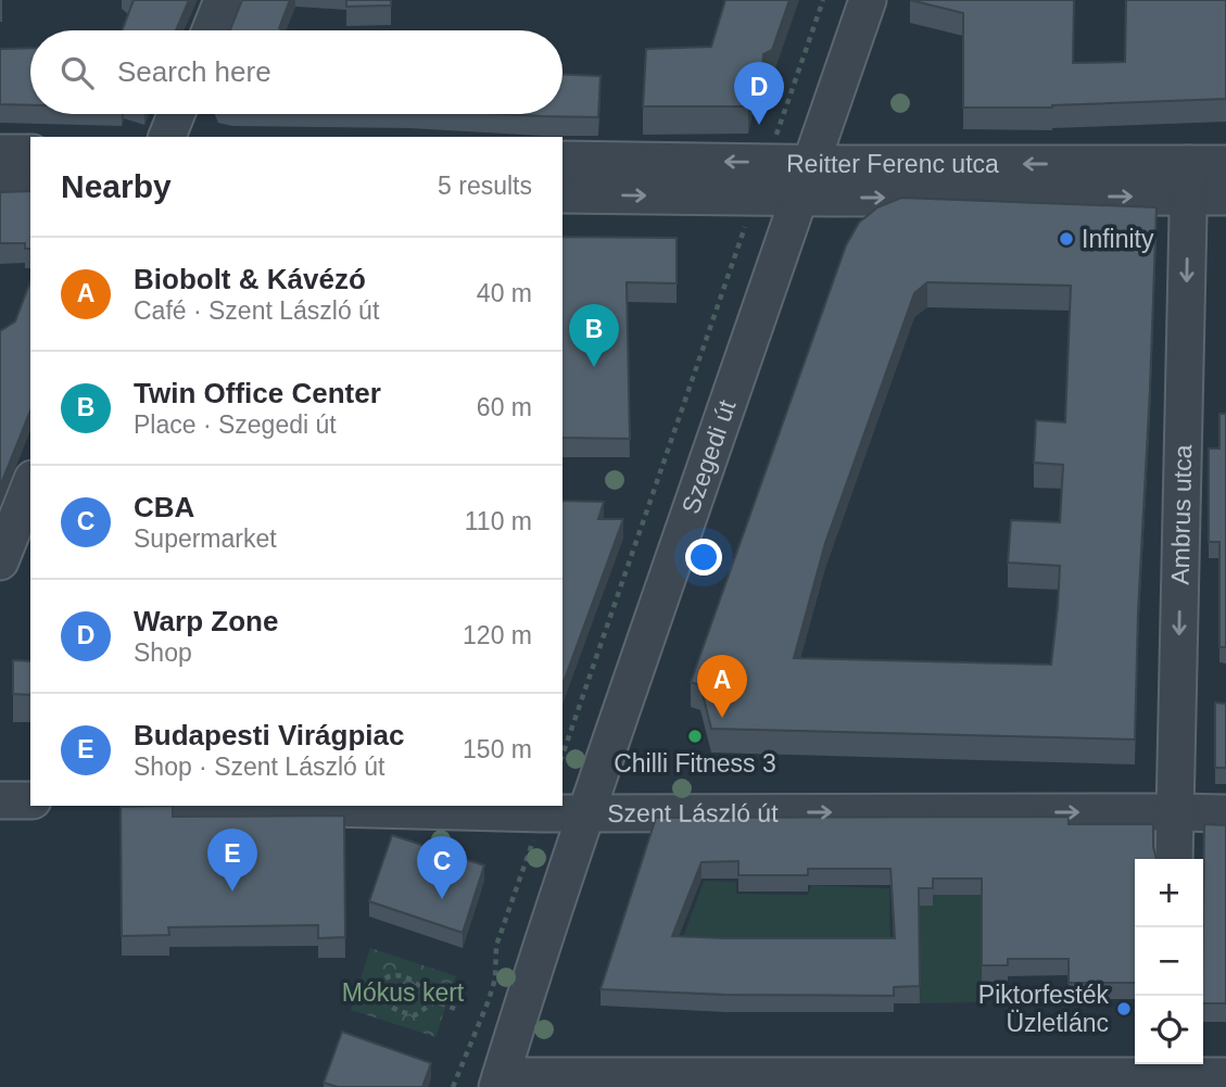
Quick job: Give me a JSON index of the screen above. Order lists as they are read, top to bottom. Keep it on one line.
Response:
{"streets":{"street":["Reitter Ferenc utca","Szegedi út","Ambrus utca","Szent László út"]},"crossings":[["Reitter Ferenc utca","Szegedi út"],["Reitter Ferenc utca","Ambrus utca"],["Szegedi út","Szent László út"],["Ambrus utca","Szent László út"]],"one_way":["Ambrus utca"],"parks":["Mókus kert"],"places":["Infinity","Chilli Fitness 3","Piktorfesték Üzletlánc"],"page":{"search":"Search here","pins":["D","B","A","E","C"],"heading":["Nearby","5 results"],"list":[{"mark":"A","name":"Biobolt & Kávézó","note":"Café · Szent László út","value":"40 m"},{"mark":"B","name":"Twin Office Center","note":"Place · Szegedi út","value":"60 m"},{"mark":"C","name":"CBA","note":"Supermarket","value":"110 m"},{"mark":"D","name":"Warp Zone","note":"Shop","value":"120 m"},{"mark":"E","name":"Budapesti Virágpiac","note":"Shop · Szent László út","value":"150 m"}],"map_buttons":["+","−"]}}
